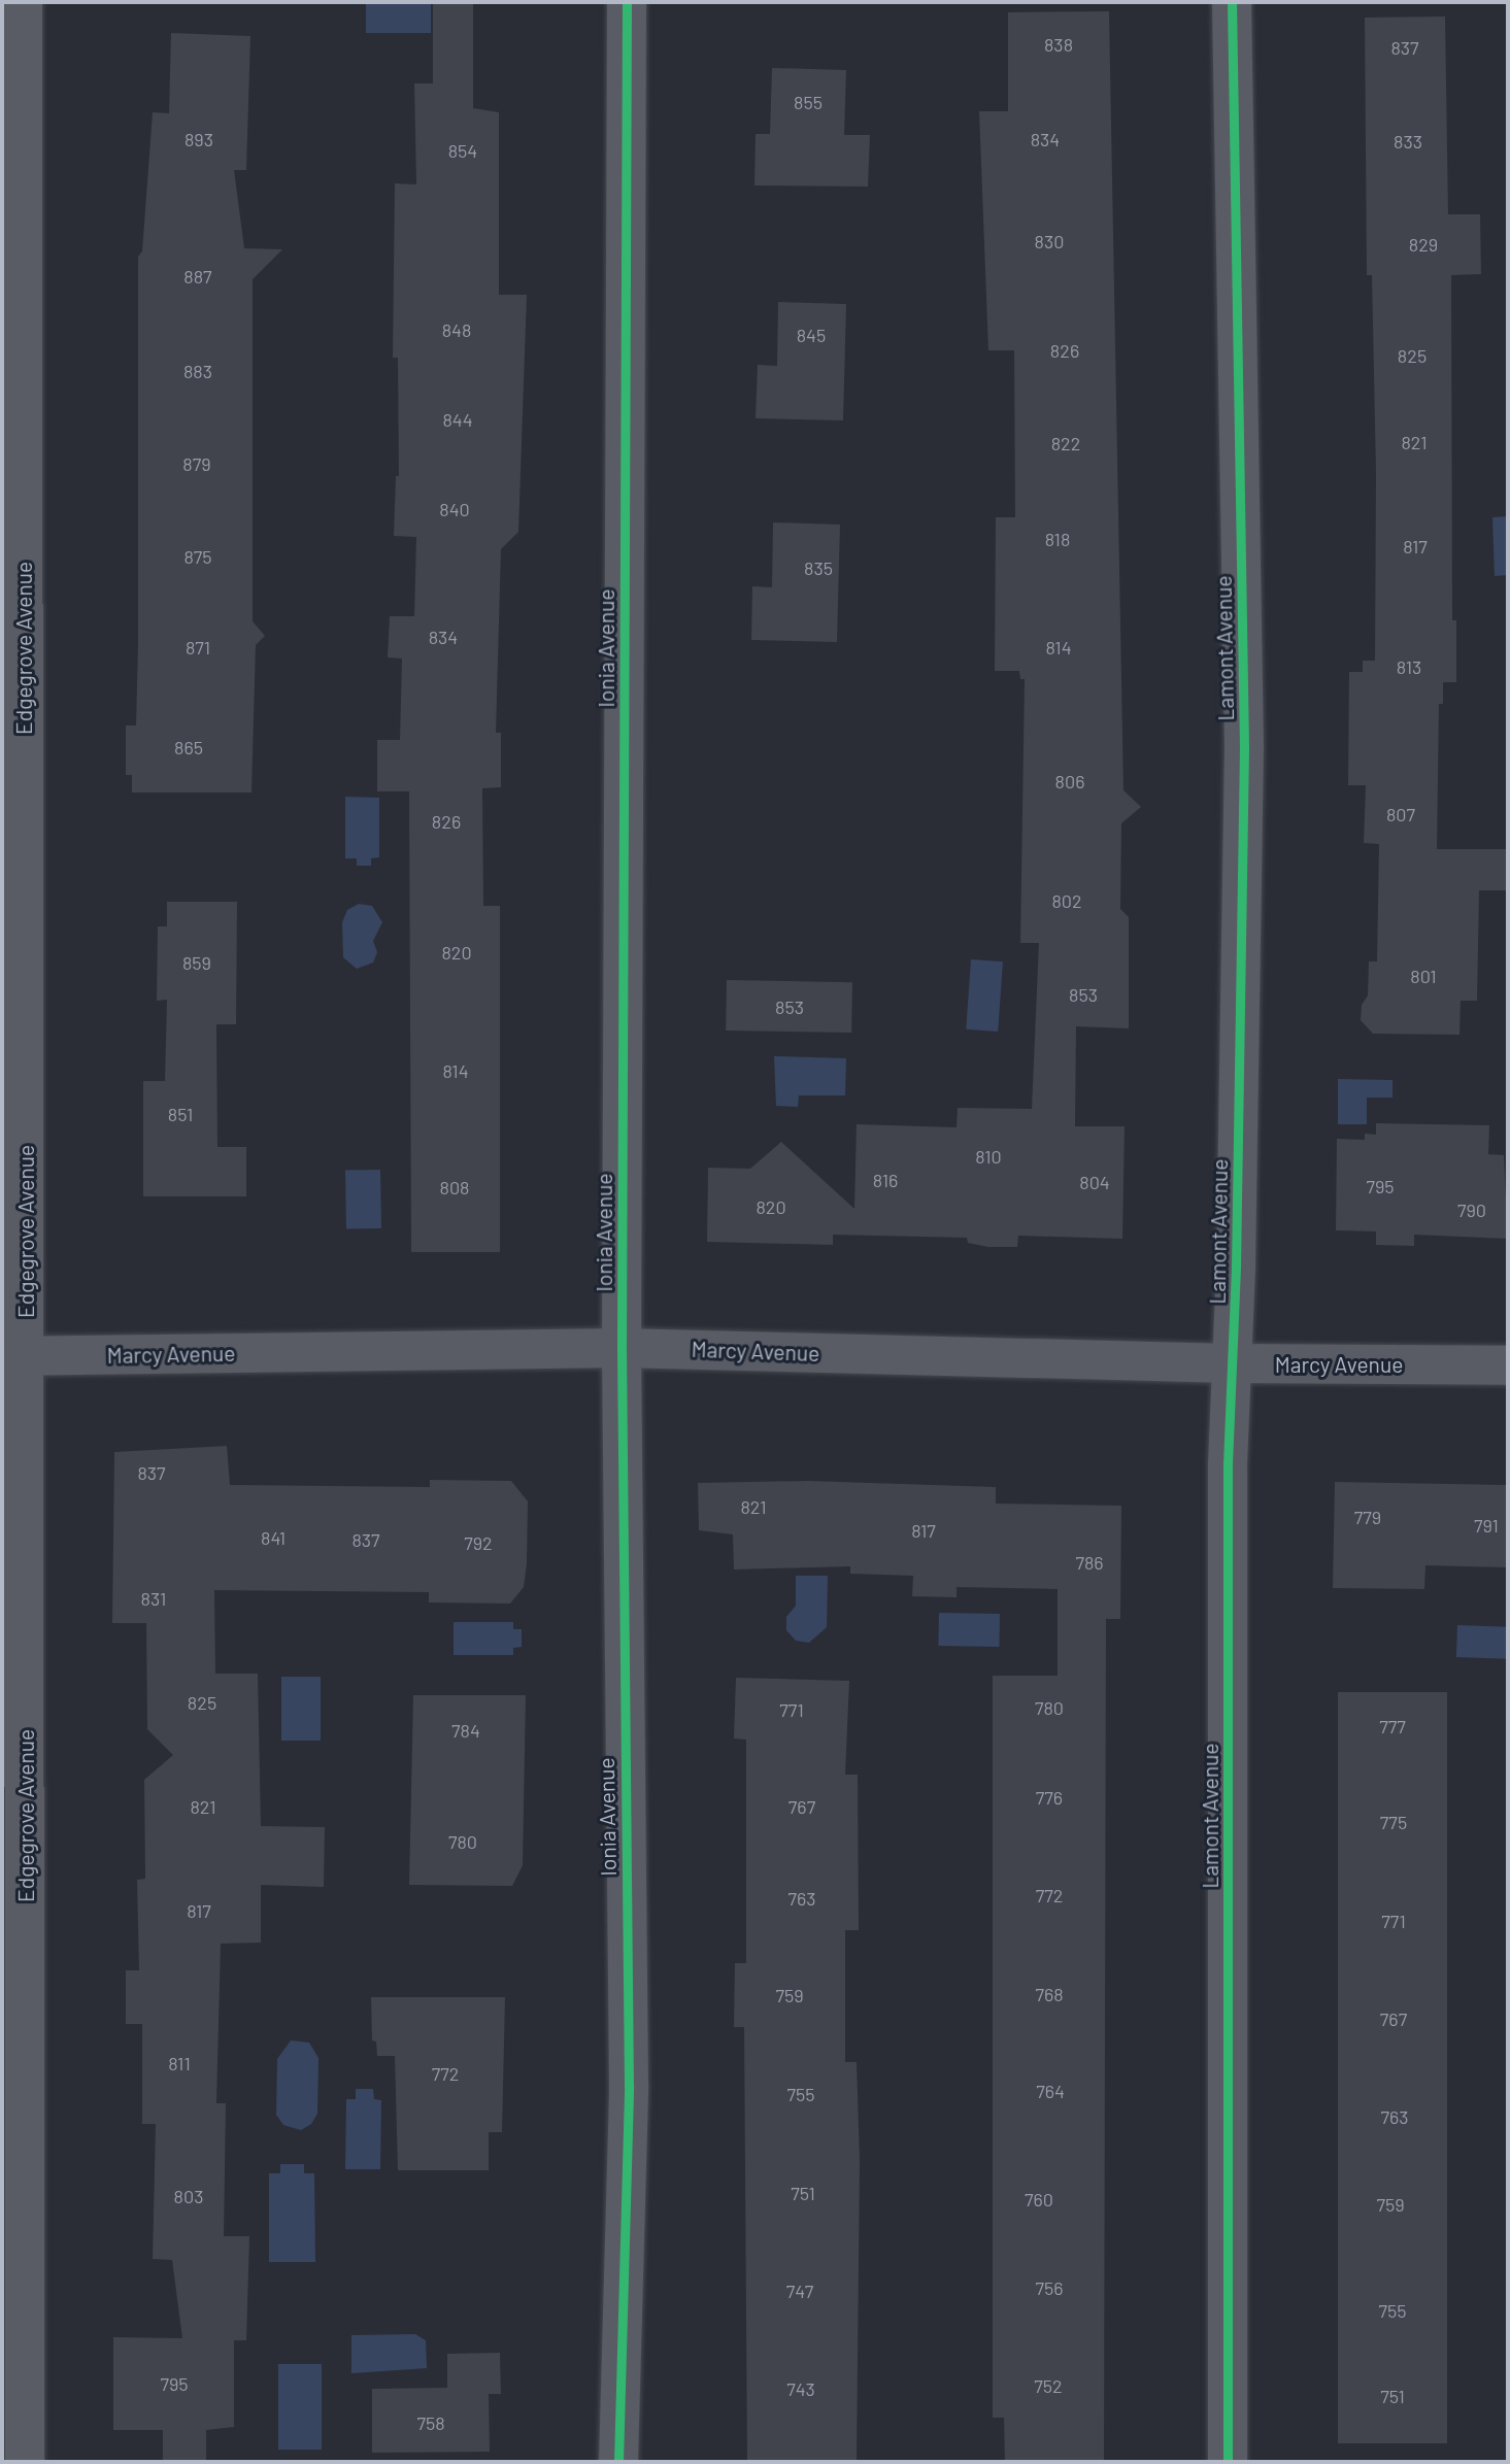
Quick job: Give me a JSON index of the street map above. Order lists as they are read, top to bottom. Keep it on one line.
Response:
{"streets":{"street":["Edgegrove Avenue","Ionia Avenue","Lamont Avenue","Marcy Avenue"]},"crossings":[["Edgegrove Avenue","Marcy Avenue"],["Ionia Avenue","Marcy Avenue"],["Lamont Avenue","Marcy Avenue"]],"house_numbers":["838","837","855","893","834","833","854","830","829","887","848","845","826","825","883","844","821","822","879","840","818","817","875","835","834","871","814","813","865","806","807","826","802","820","859","801","853","853","814","851","810","816","804","795","808","820","790","837","821","779","791","817","841","837","792","786","831","825","780","771","777","784","776","821","767","775","780","772","763","817","771","768","759","767","811","772","764","755","763","751","803","760","759","756","747","755","795","752","743","751","758"]}
